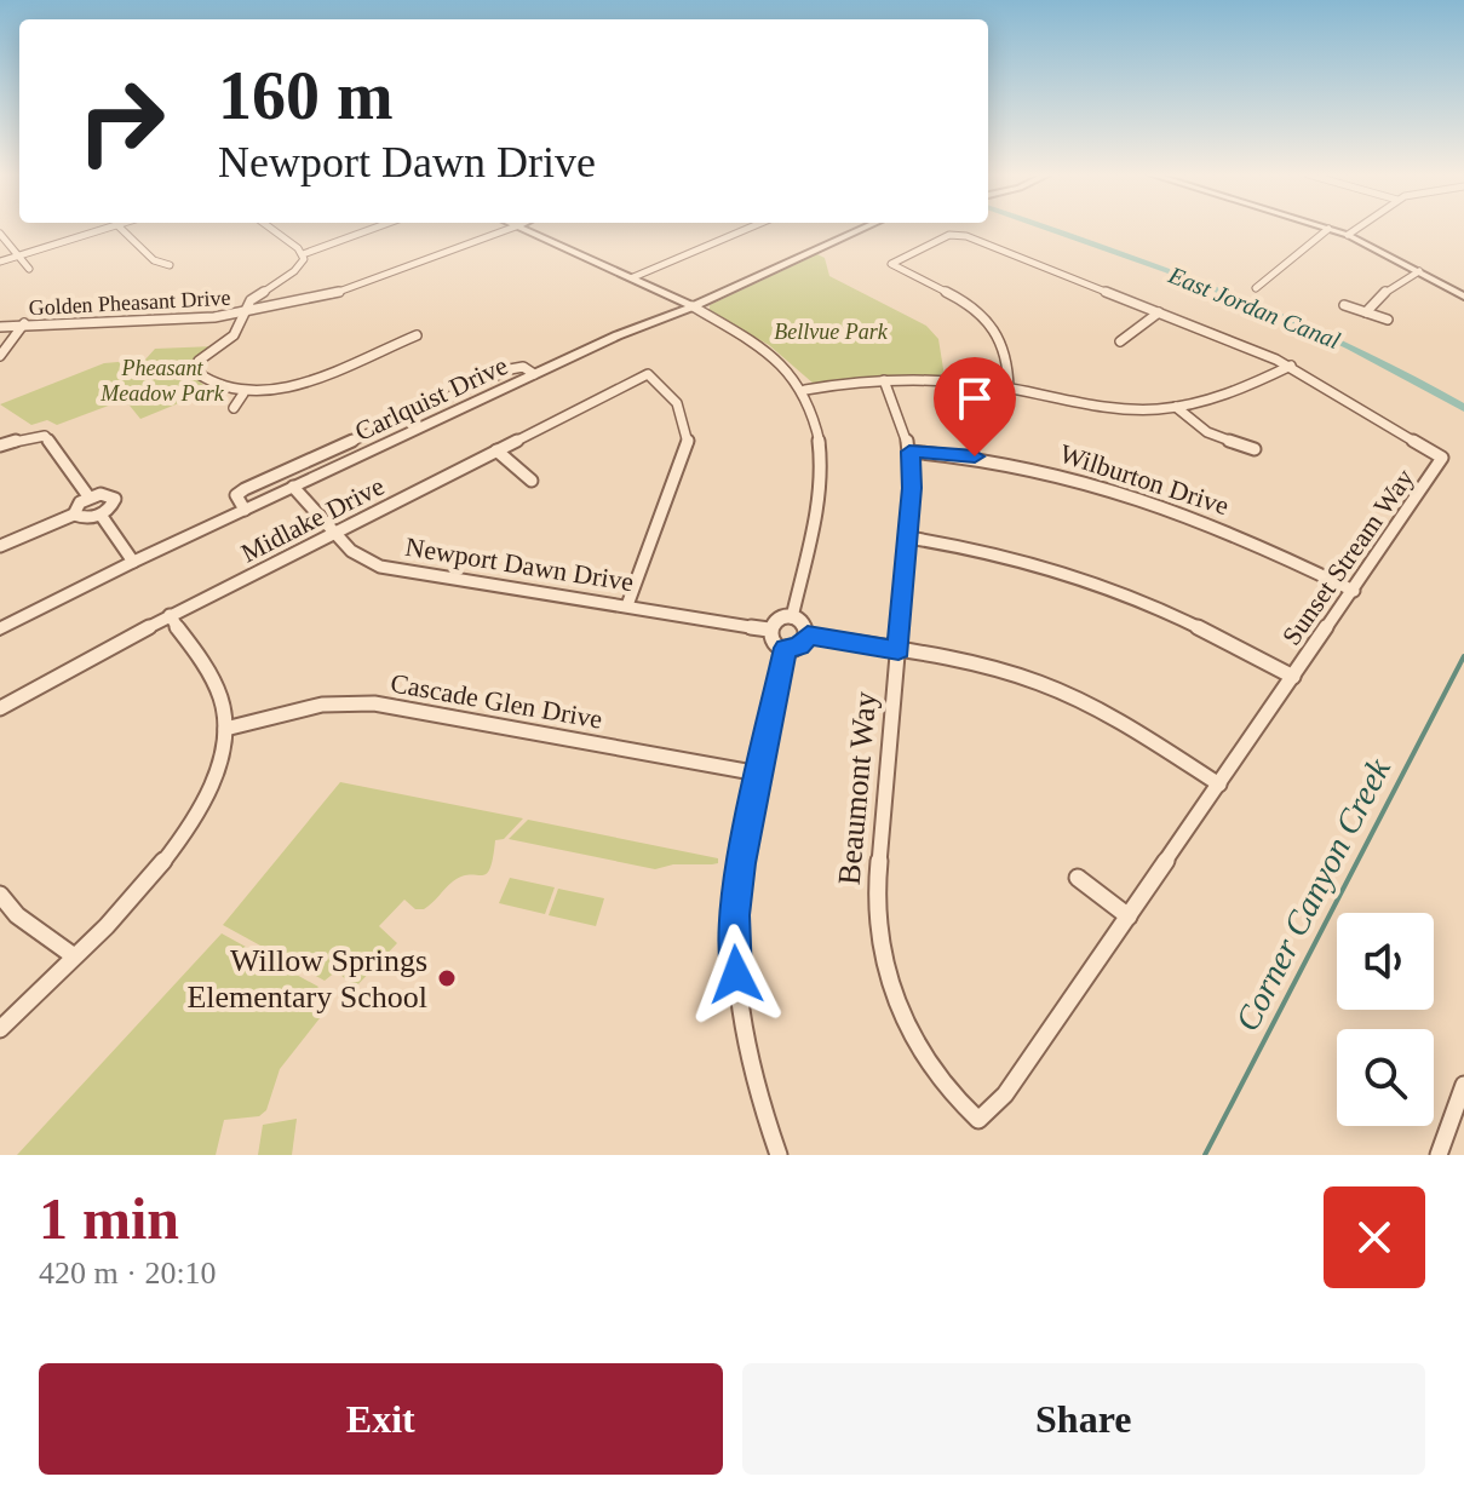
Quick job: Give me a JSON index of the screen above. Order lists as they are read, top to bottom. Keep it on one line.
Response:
{"streets":{"street":["Golden Pheasant Drive","Carlquist Drive","Wilburton Drive","Midlake Drive","Sunset Stream Way","Newport Dawn Drive","Cascade Glen Drive","Beaumont Way"]},"crossings":[["Carlquist Drive","Newport Dawn Drive"],["Wilburton Drive","Sunset Stream Way"],["Wilburton Drive","Beaumont Way"],["Midlake Drive","Newport Dawn Drive"],["Sunset Stream Way","Beaumont Way"]],"water":["East Jordan Canal","Corner Canyon Creek"],"parks":["Bellvue Park","Pheasant Meadow Park"],"places":["Willow Springs Elementary School"],"page":{"turn":["160 m","Newport Dawn Drive"],"heading":["1 min","420 m · 20:10"],"buttons":["Exit","Share"]}}
